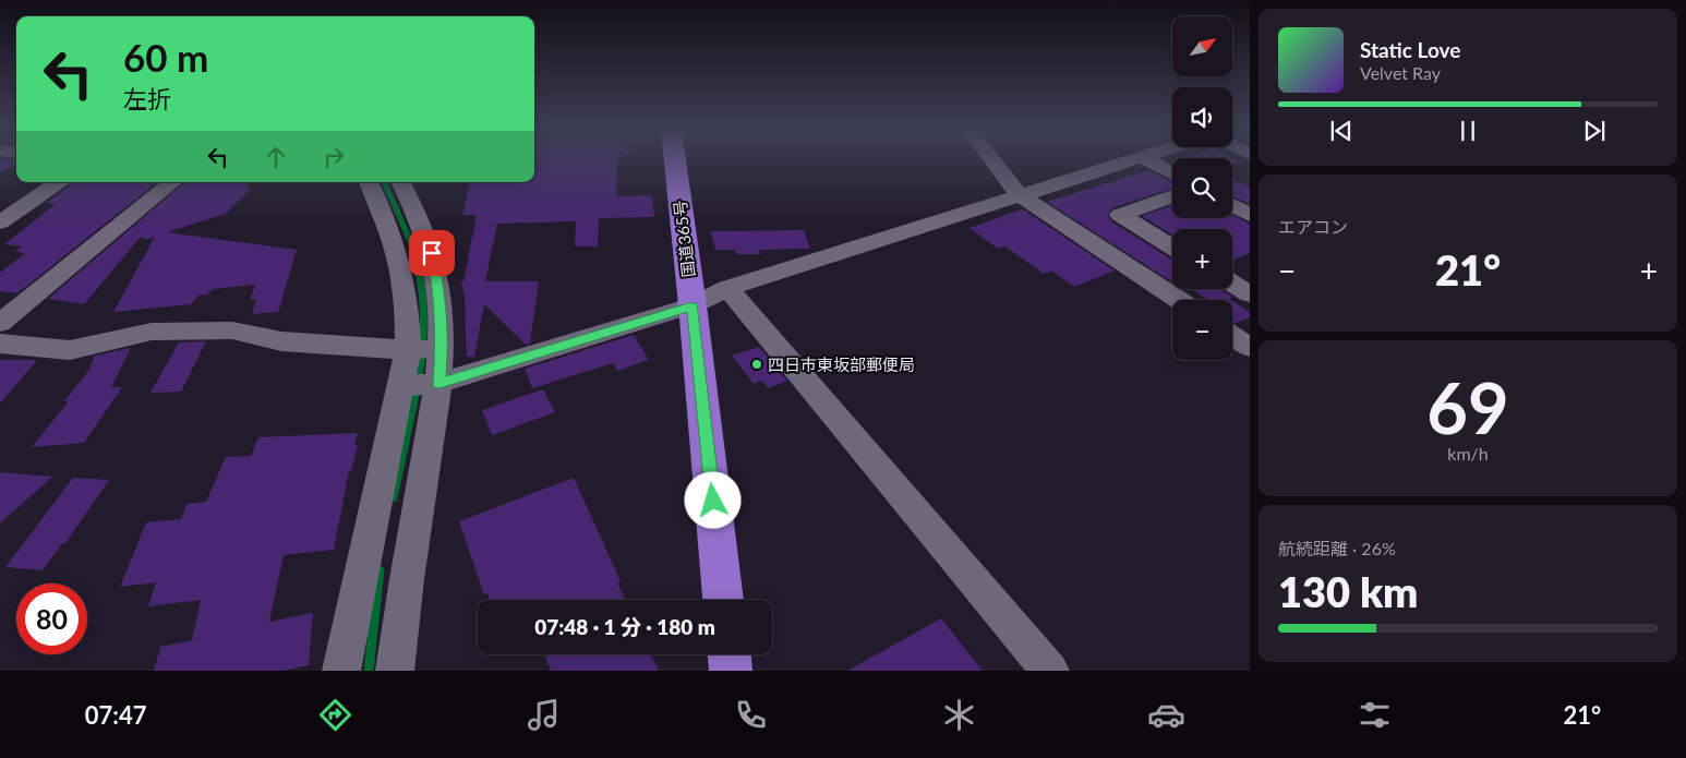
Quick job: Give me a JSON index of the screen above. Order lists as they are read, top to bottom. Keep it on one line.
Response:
{"streets":{"highway":["国道365号"]},"places":["四日市東坂部郵便局"],"north":"top right","page":{"map_buttons":["+","−"],"turn":["60 m","左折"],"song":["Static Love","Velvet Ray"],"tile":["エアコン",["69","km/h"],["航続距離 · 26%","130 km"]],"heat":["−","21°","+"],"limit":"80","trip":"07:48 · 1 分 · 180 m","tabs":["07:47","21°"]}}
